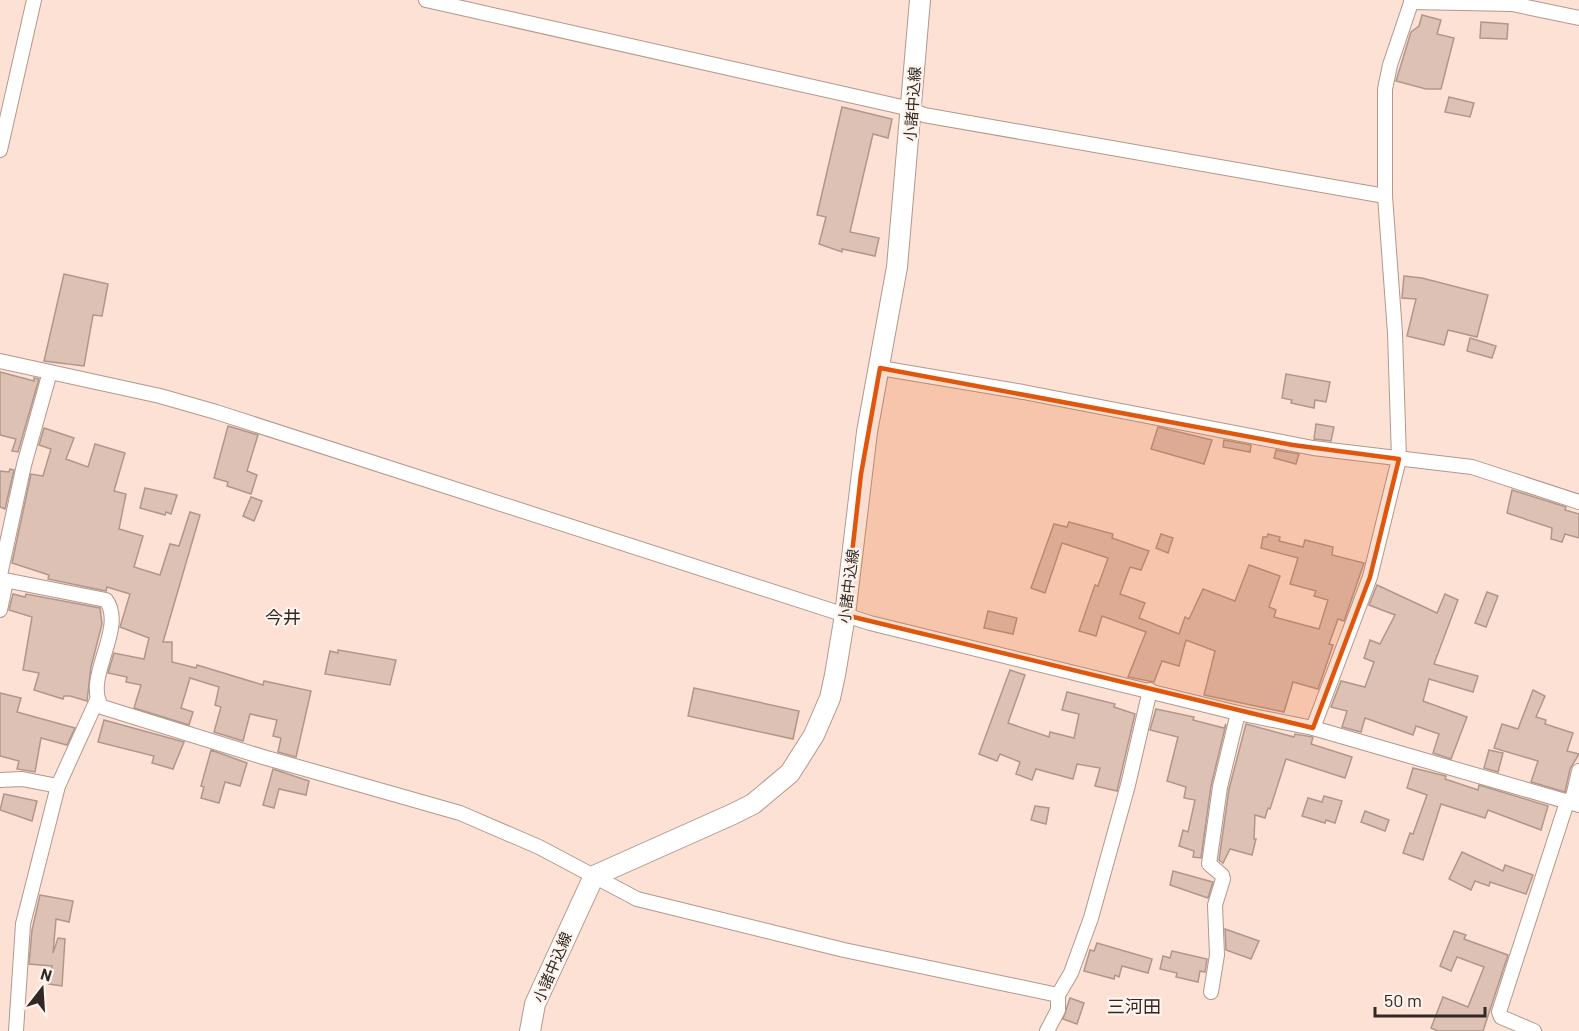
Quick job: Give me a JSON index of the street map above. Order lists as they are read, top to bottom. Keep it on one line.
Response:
{"streets":{"main road":["小諸中込線"]},"districts":["今井","三河田"],"scale_bar":"50 m","north":"top"}
